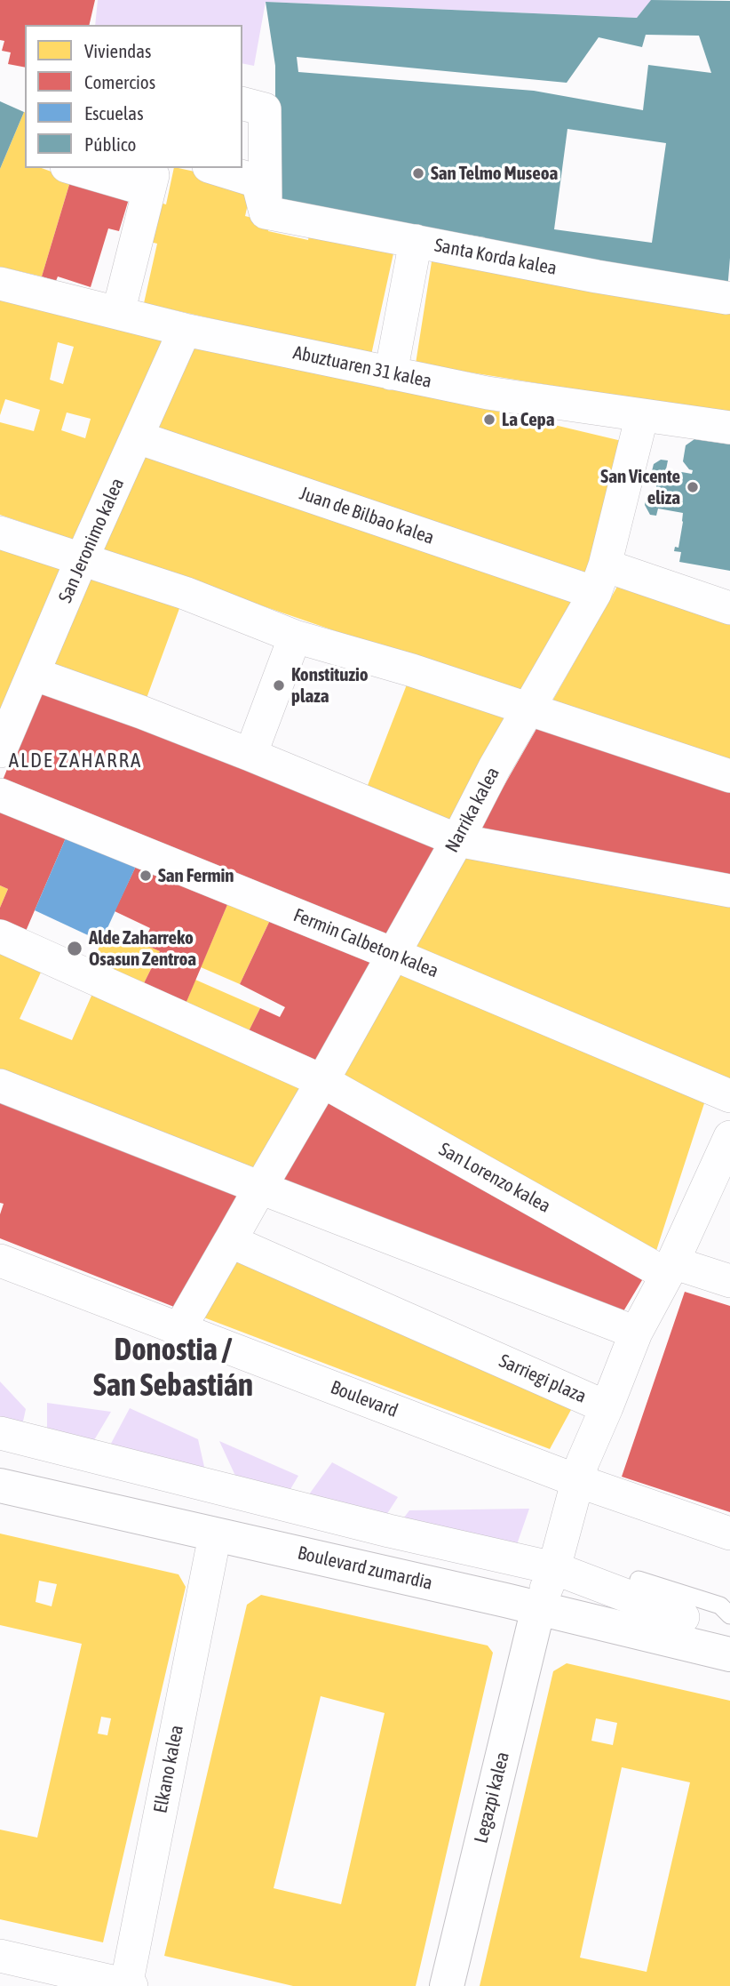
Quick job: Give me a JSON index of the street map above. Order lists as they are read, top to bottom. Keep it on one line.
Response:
{"streets":{"main road":["Boulevard zumardia","Legazpi kalea"],"street":["Santa Korda kalea","Abuztuaren 31 kalea","Juan de Bilbao kalea","San Jeronimo kalea","Narrika kalea","Fermin Calbeton kalea","San Lorenzo kalea","Sarriegi plaza","Boulevard","Elkano kalea"]},"crossings":[["Abuztuaren 31 kalea","San Jeronimo kalea"],["Abuztuaren 31 kalea","Narrika kalea"],["Juan de Bilbao kalea","San Jeronimo kalea"],["Juan de Bilbao kalea","Narrika kalea"],["Narrika kalea","Fermin Calbeton kalea"],["Narrika kalea","San Lorenzo kalea"],["San Lorenzo kalea","Sarriegi plaza"],["Boulevard zumardia","Legazpi kalea"]],"districts":["ALDE ZAHARRA","Donostia / San Sebastián"],"places":["San Telmo Museoa","La Cepa","San Vicente eliza","Konstituzio plaza","San Fermin","Alde Zaharreko Osasun Zentroa"],"legend":["Viviendas","Comercios","Escuelas","Público"]}
